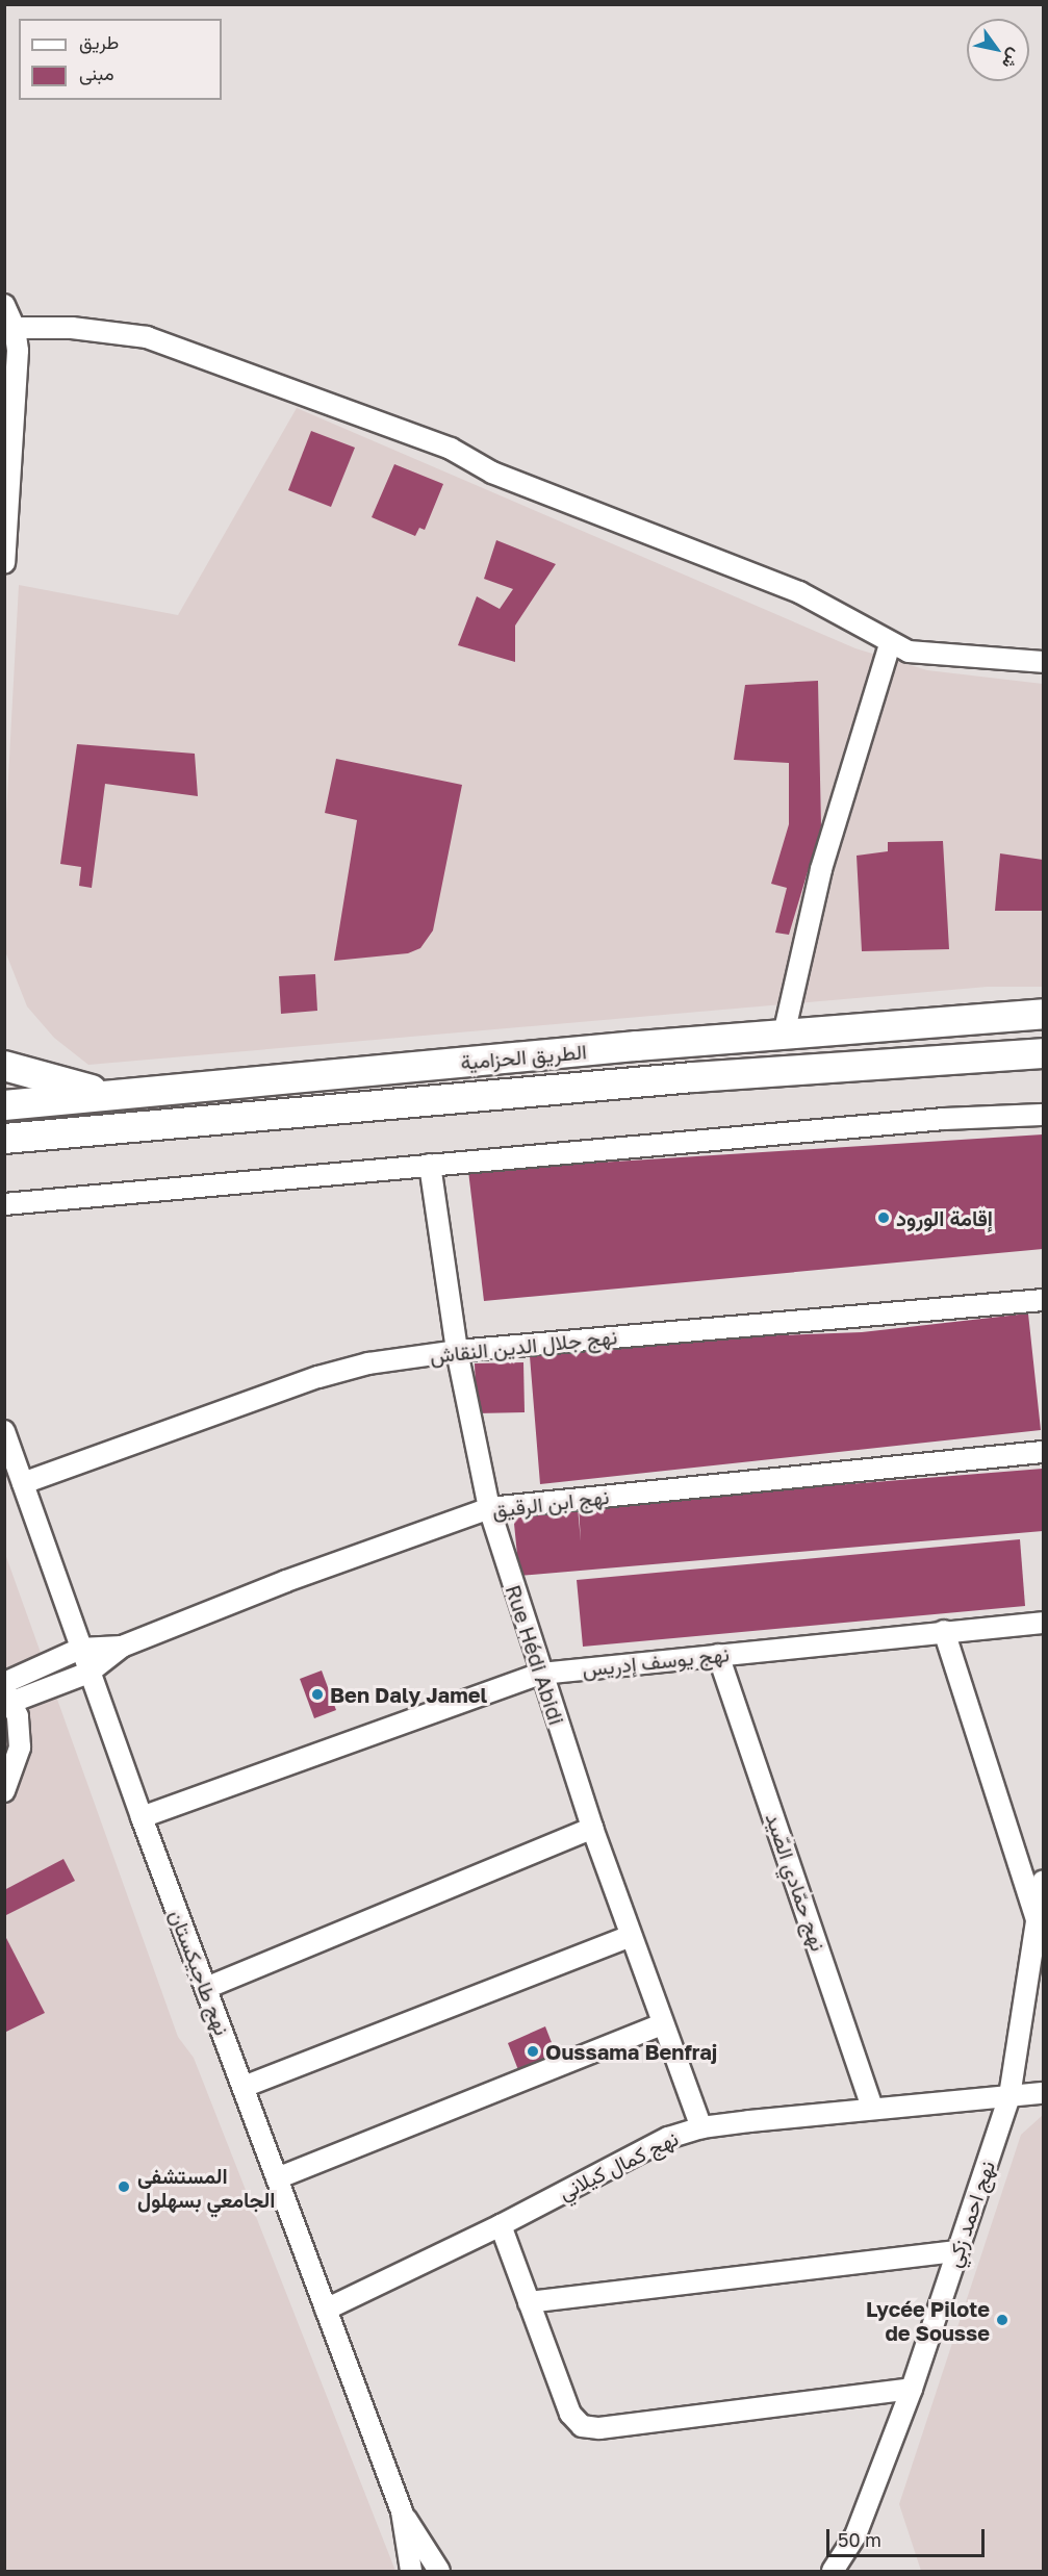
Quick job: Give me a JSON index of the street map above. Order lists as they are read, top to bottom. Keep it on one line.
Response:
{"streets":{"highway":["الطريق الحزامية"],"street":["نهج جلال الدين النقاش","نهج ابن الرقيق","Rue Hédi Abidi","نهج يوسف إدريس","نهج حمّادي الصّيد","نهج طاجيكستان","نهج كمال كيلاني","نهج احمد زكي"]},"crossings":[["نهج جلال الدين النقاش","Rue Hédi Abidi"],["نهج جلال الدين النقاش","نهج طاجيكستان"],["نهج ابن الرقيق","Rue Hédi Abidi"],["نهج ابن الرقيق","نهج طاجيكستان"],["Rue Hédi Abidi","نهج يوسف إدريس"],["Rue Hédi Abidi","نهج كمال كيلاني"],["نهج يوسف إدريس","نهج حمّادي الصّيد"],["نهج يوسف إدريس","نهج طاجيكستان"],["نهج حمّادي الصّيد","نهج كمال كيلاني"],["نهج طاجيكستان","نهج كمال كيلاني"],["نهج كمال كيلاني","نهج احمد زكي"]],"places":["إقامة الورود","Ben Daly Jamel","Oussama Benfraj","المستشفى الجامعي بسهلول","Lycée Pilote de Sousse"],"legend":["طريق","مبنى"],"scale_bar":"50 m","north":"bottom right"}
